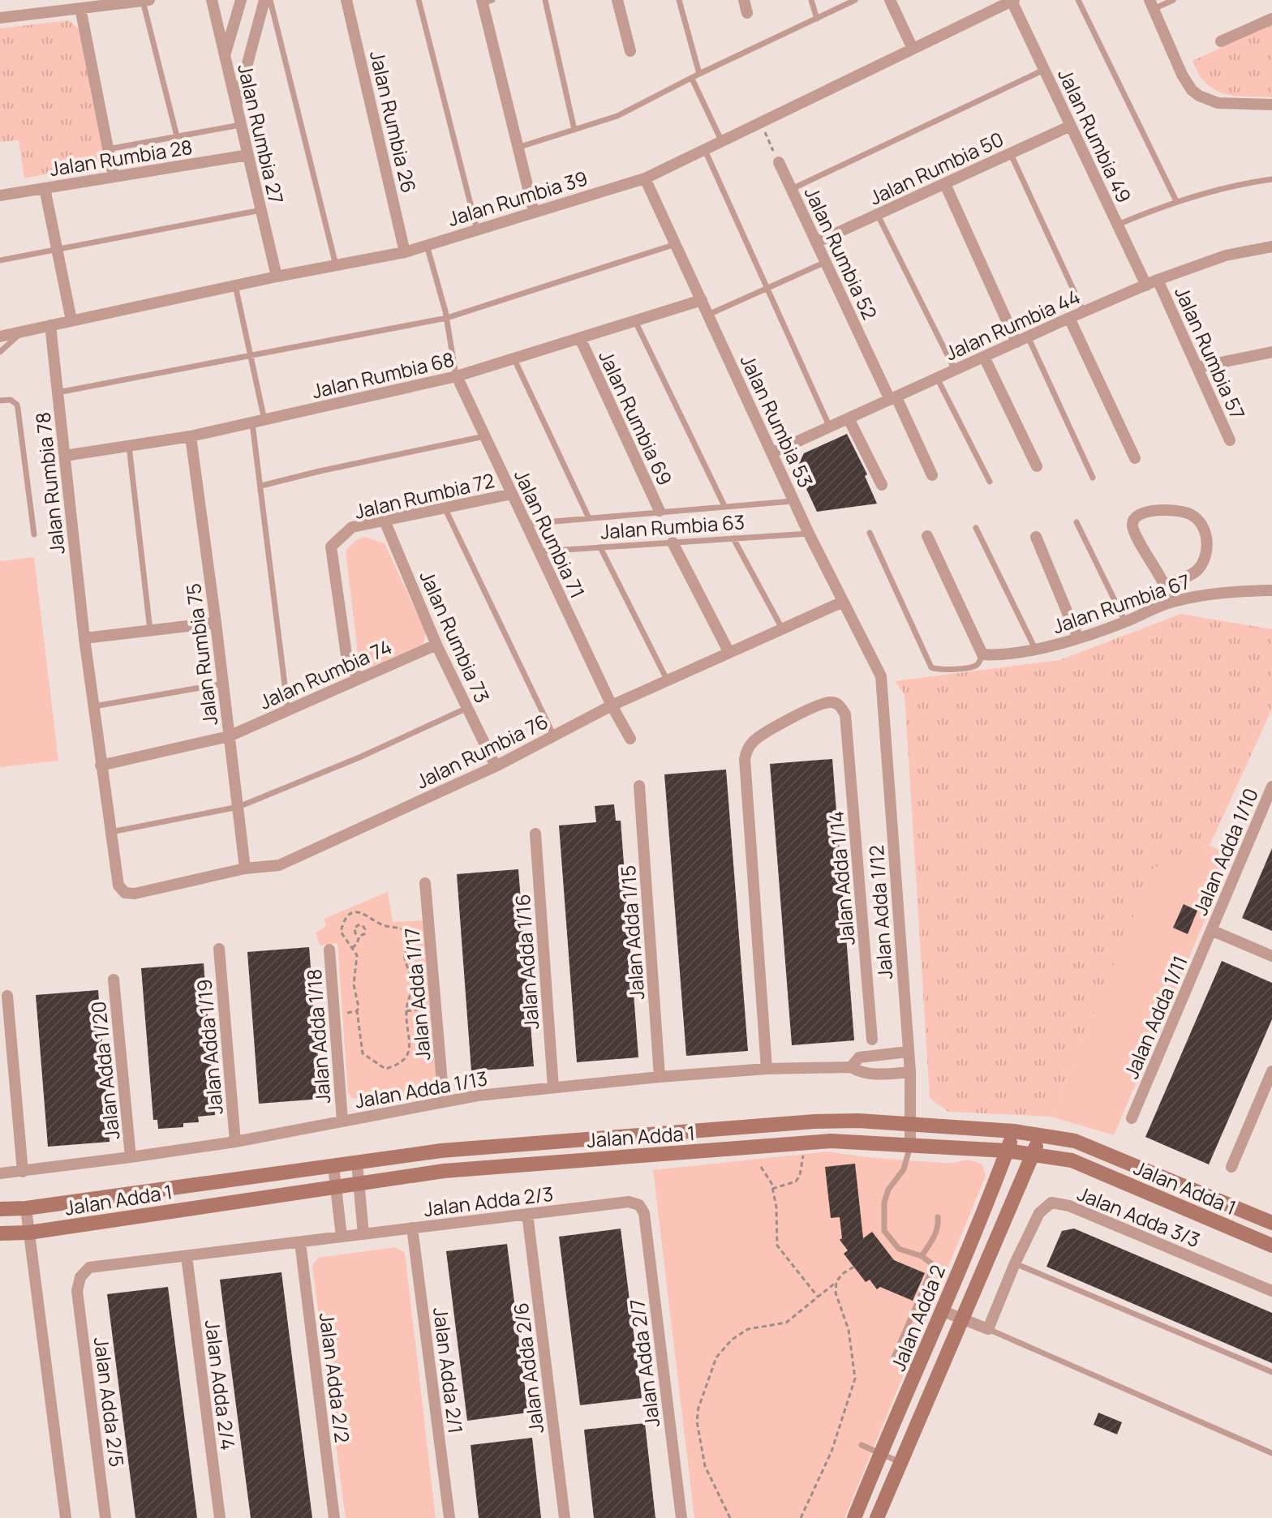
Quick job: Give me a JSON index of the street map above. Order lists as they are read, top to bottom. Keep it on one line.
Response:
{"streets":{"street":["Jalan Rumbia 26","Jalan Rumbia 27","Jalan Rumbia 49","Jalan Rumbia 28","Jalan Rumbia 50","Jalan Rumbia 39","Jalan Rumbia 52","Jalan Rumbia 44","Jalan Rumbia 57","Jalan Rumbia 68","Jalan Rumbia 69","Jalan Rumbia 53","Jalan Rumbia 78","Jalan Rumbia 72","Jalan Rumbia 71","Jalan Rumbia 67","Jalan Rumbia 73","Jalan Rumbia 75","Jalan Rumbia 74","Jalan Rumbia 76","Jalan Adda 1/10","Jalan Adda 1/14","Jalan Adda 1/12","Jalan Adda 1/15","Jalan Adda 1/16","Jalan Adda 1/17","Jalan Adda 1/11","Jalan Adda 1/18","Jalan Adda 1/19","Jalan Adda 1/20","Jalan Adda 1/13","Jalan Adda 1","Jalan Adda 2/3","Jalan Adda 3/3","Jalan Adda 2","Jalan Adda 2/7","Jalan Adda 2/6","Jalan Adda 2/1","Jalan Adda 2/2","Jalan Adda 2/4","Jalan Adda 2/5"],"lane":["Jalan Rumbia 63"]},"crossings":[["Jalan Rumbia 26","Jalan Rumbia 39"],["Jalan Rumbia 27","Jalan Rumbia 28"],["Jalan Rumbia 27","Jalan Rumbia 39"],["Jalan Rumbia 49","Jalan Rumbia 50"],["Jalan Rumbia 49","Jalan Rumbia 39"],["Jalan Rumbia 49","Jalan Rumbia 44"],["Jalan Rumbia 50","Jalan Rumbia 52"],["Jalan Rumbia 39","Jalan Rumbia 53"],["Jalan Rumbia 39","Jalan Rumbia 78"],["Jalan Rumbia 52","Jalan Rumbia 44"],["Jalan Rumbia 44","Jalan Rumbia 57"],["Jalan Rumbia 44","Jalan Rumbia 53"],["Jalan Rumbia 68","Jalan Rumbia 69"],["Jalan Rumbia 68","Jalan Rumbia 53"],["Jalan Rumbia 68","Jalan Rumbia 78"],["Jalan Rumbia 68","Jalan Rumbia 71"],["Jalan Rumbia 68","Jalan Rumbia 75"],["Jalan Rumbia 53","Jalan Rumbia 63"],["Jalan Rumbia 53","Jalan Rumbia 76"],["Jalan Rumbia 53","Jalan Adda 1/12"],["Jalan Rumbia 78","Jalan Rumbia 74"],["Jalan Rumbia 78","Jalan Rumbia 76"],["Jalan Rumbia 72","Jalan Rumbia 71"],["Jalan Rumbia 72","Jalan Rumbia 73"],["Jalan Rumbia 72","Jalan Rumbia 74"],["Jalan Rumbia 63","Jalan Rumbia 71"],["Jalan Rumbia 71","Jalan Rumbia 76"],["Jalan Rumbia 73","Jalan Rumbia 74"],["Jalan Rumbia 73","Jalan Rumbia 76"],["Jalan Rumbia 75","Jalan Rumbia 74"],["Jalan Rumbia 75","Jalan Rumbia 76"],["Jalan Adda 1/10","Jalan Adda 1/11"],["Jalan Adda 1/14","Jalan Adda 1/13"],["Jalan Adda 1/12","Jalan Adda 1"],["Jalan Adda 1/15","Jalan Adda 1/13"],["Jalan Adda 1/16","Jalan Adda 1/13"],["Jalan Adda 1/17","Jalan Adda 1/13"],["Jalan Adda 1/18","Jalan Adda 1/13"],["Jalan Adda 1/19","Jalan Adda 1/13"],["Jalan Adda 1/20","Jalan Adda 1/13"],["Jalan Adda 1","Jalan Adda 2"],["Jalan Adda 2/3","Jalan Adda 2/7"],["Jalan Adda 2/3","Jalan Adda 2/6"],["Jalan Adda 2/3","Jalan Adda 2/1"],["Jalan Adda 2/3","Jalan Adda 2/2"],["Jalan Adda 2/4","Jalan Adda 2/5"]]}
